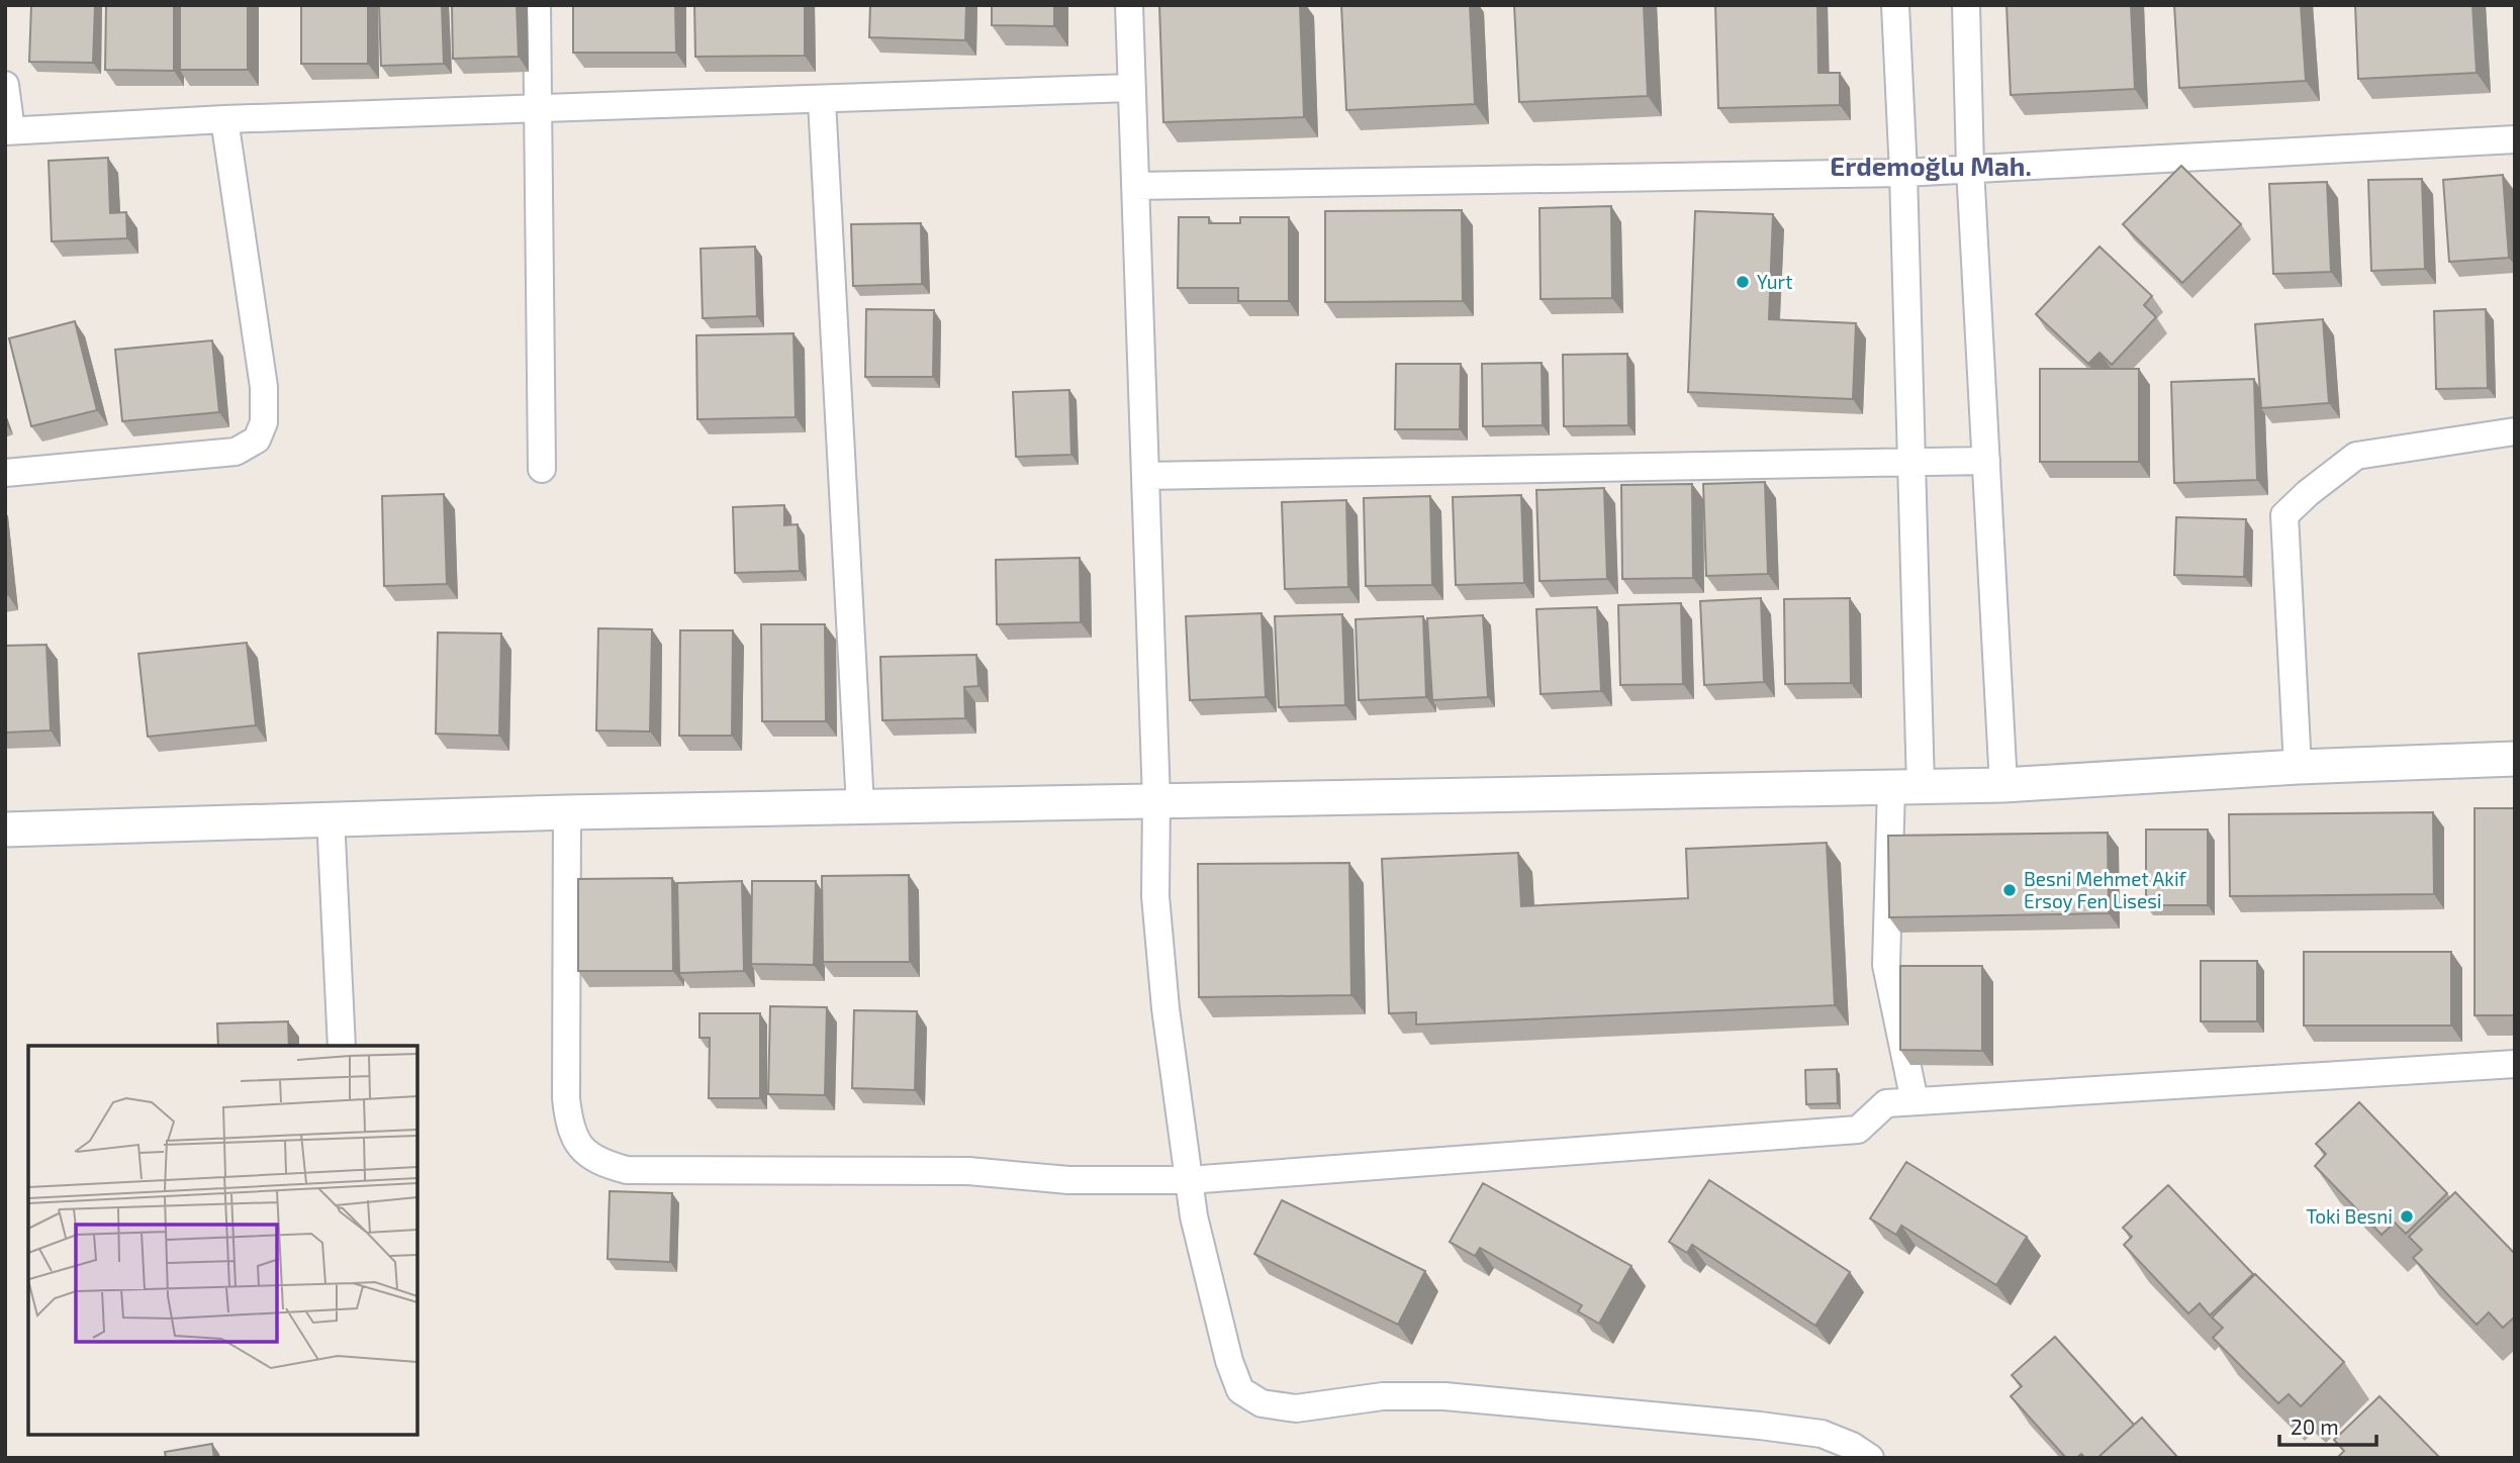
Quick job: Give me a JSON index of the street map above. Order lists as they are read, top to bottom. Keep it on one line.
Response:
{"districts":["Erdemoğlu Mah."],"places":["Yurt","Besni Mehmet Akif Ersoy Fen Lisesi","Toki Besni"],"scale_bar":"20 m"}
